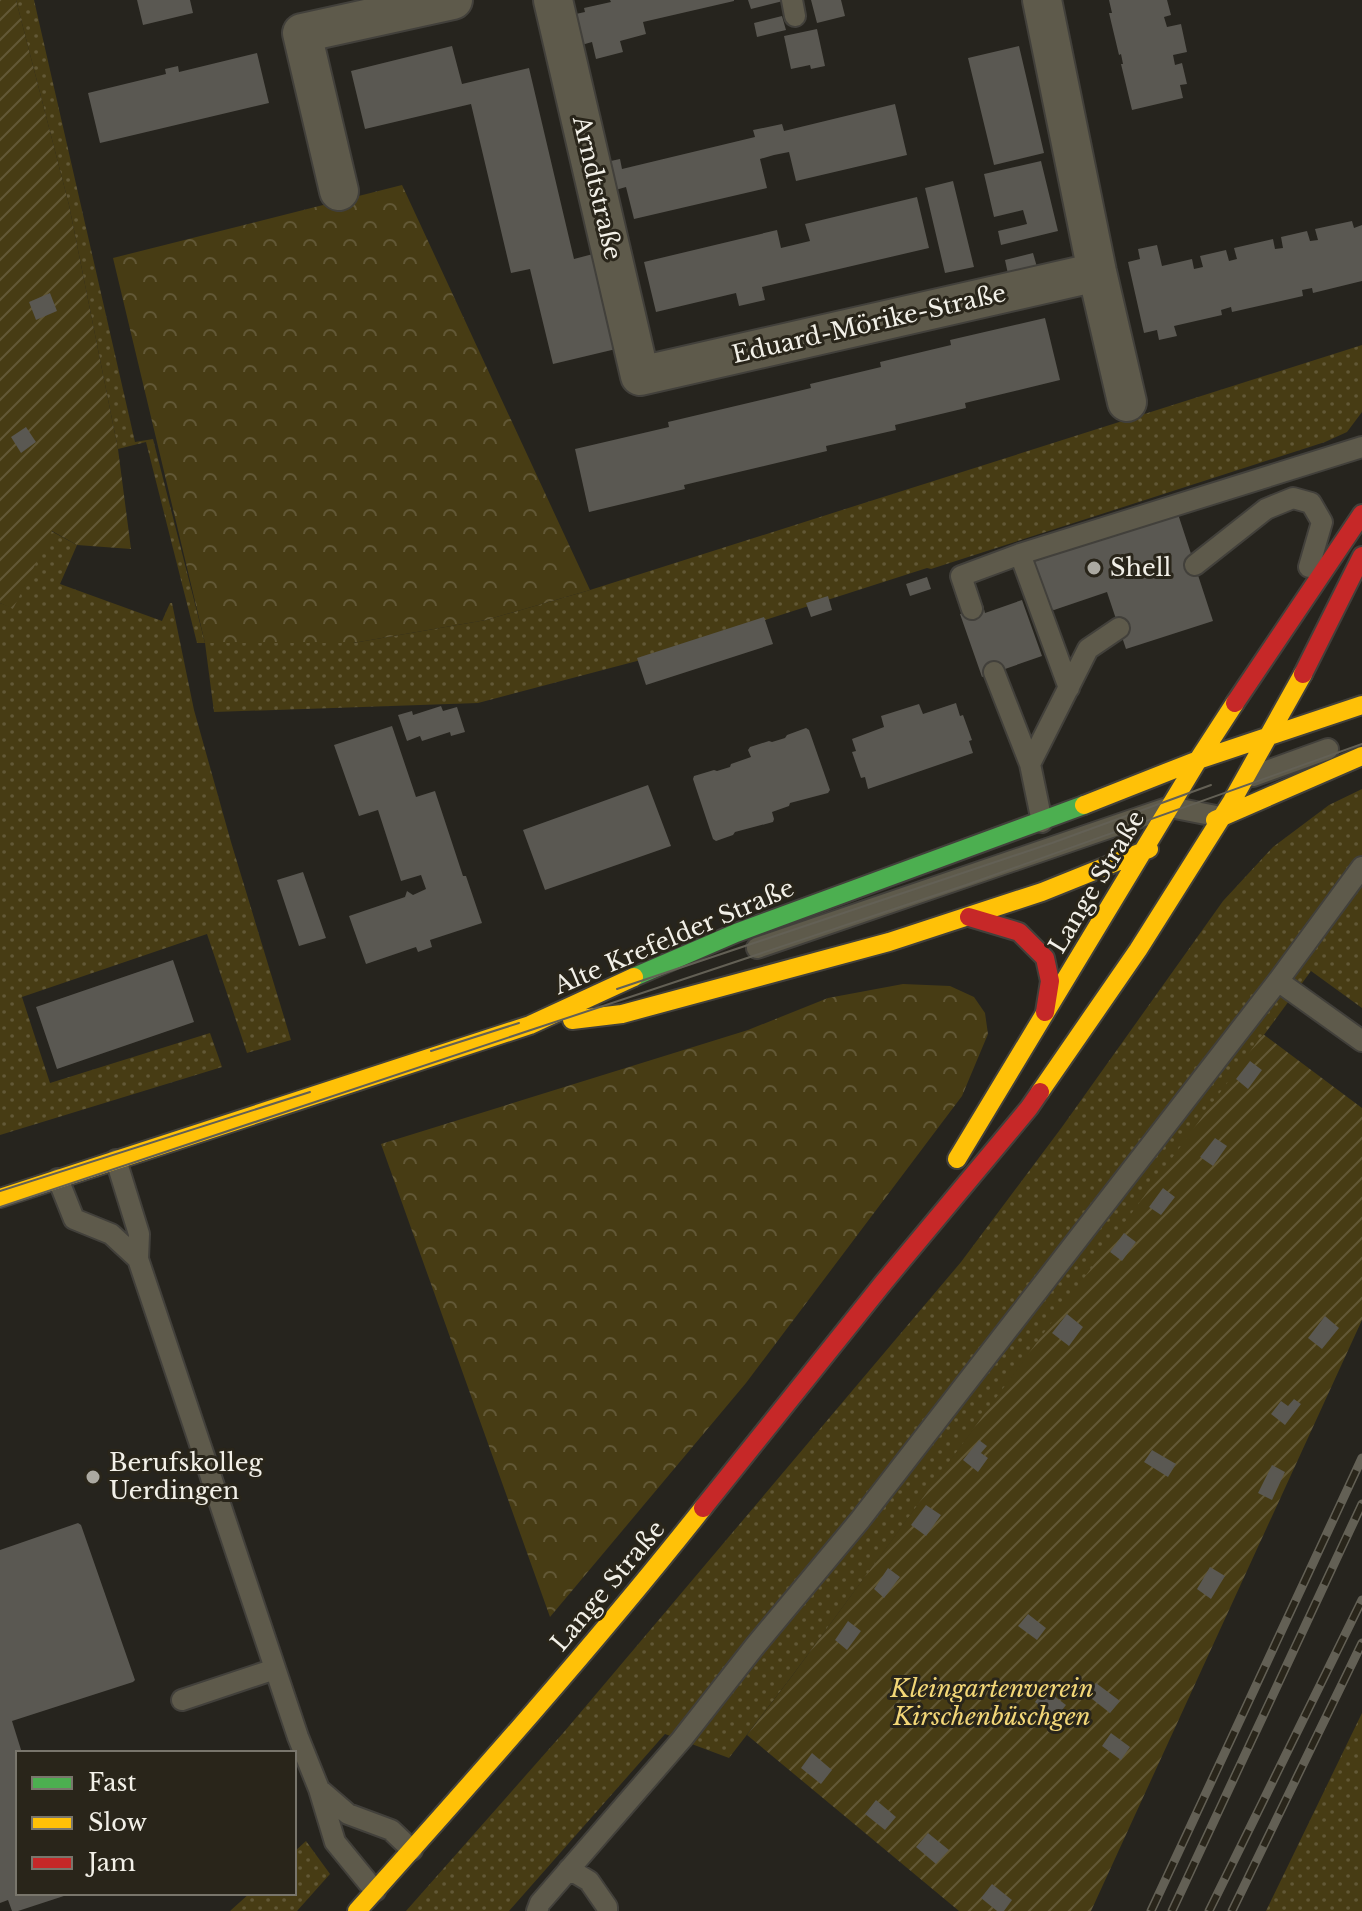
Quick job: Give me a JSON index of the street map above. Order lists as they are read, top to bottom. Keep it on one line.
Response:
{"streets":{"main road":["Lange Straße","Alte Krefelder Straße"],"street":["Arndtstraße","Eduard-Mörike-Straße"]},"crossings":[["Arndtstraße","Eduard-Mörike-Straße"],["Lange Straße","Alte Krefelder Straße"]],"parks":["Kleingartenverein Kirschenbüschgen"],"places":["Shell","Berufskolleg Uerdingen"],"legend":["Fast","Slow","Jam"]}
